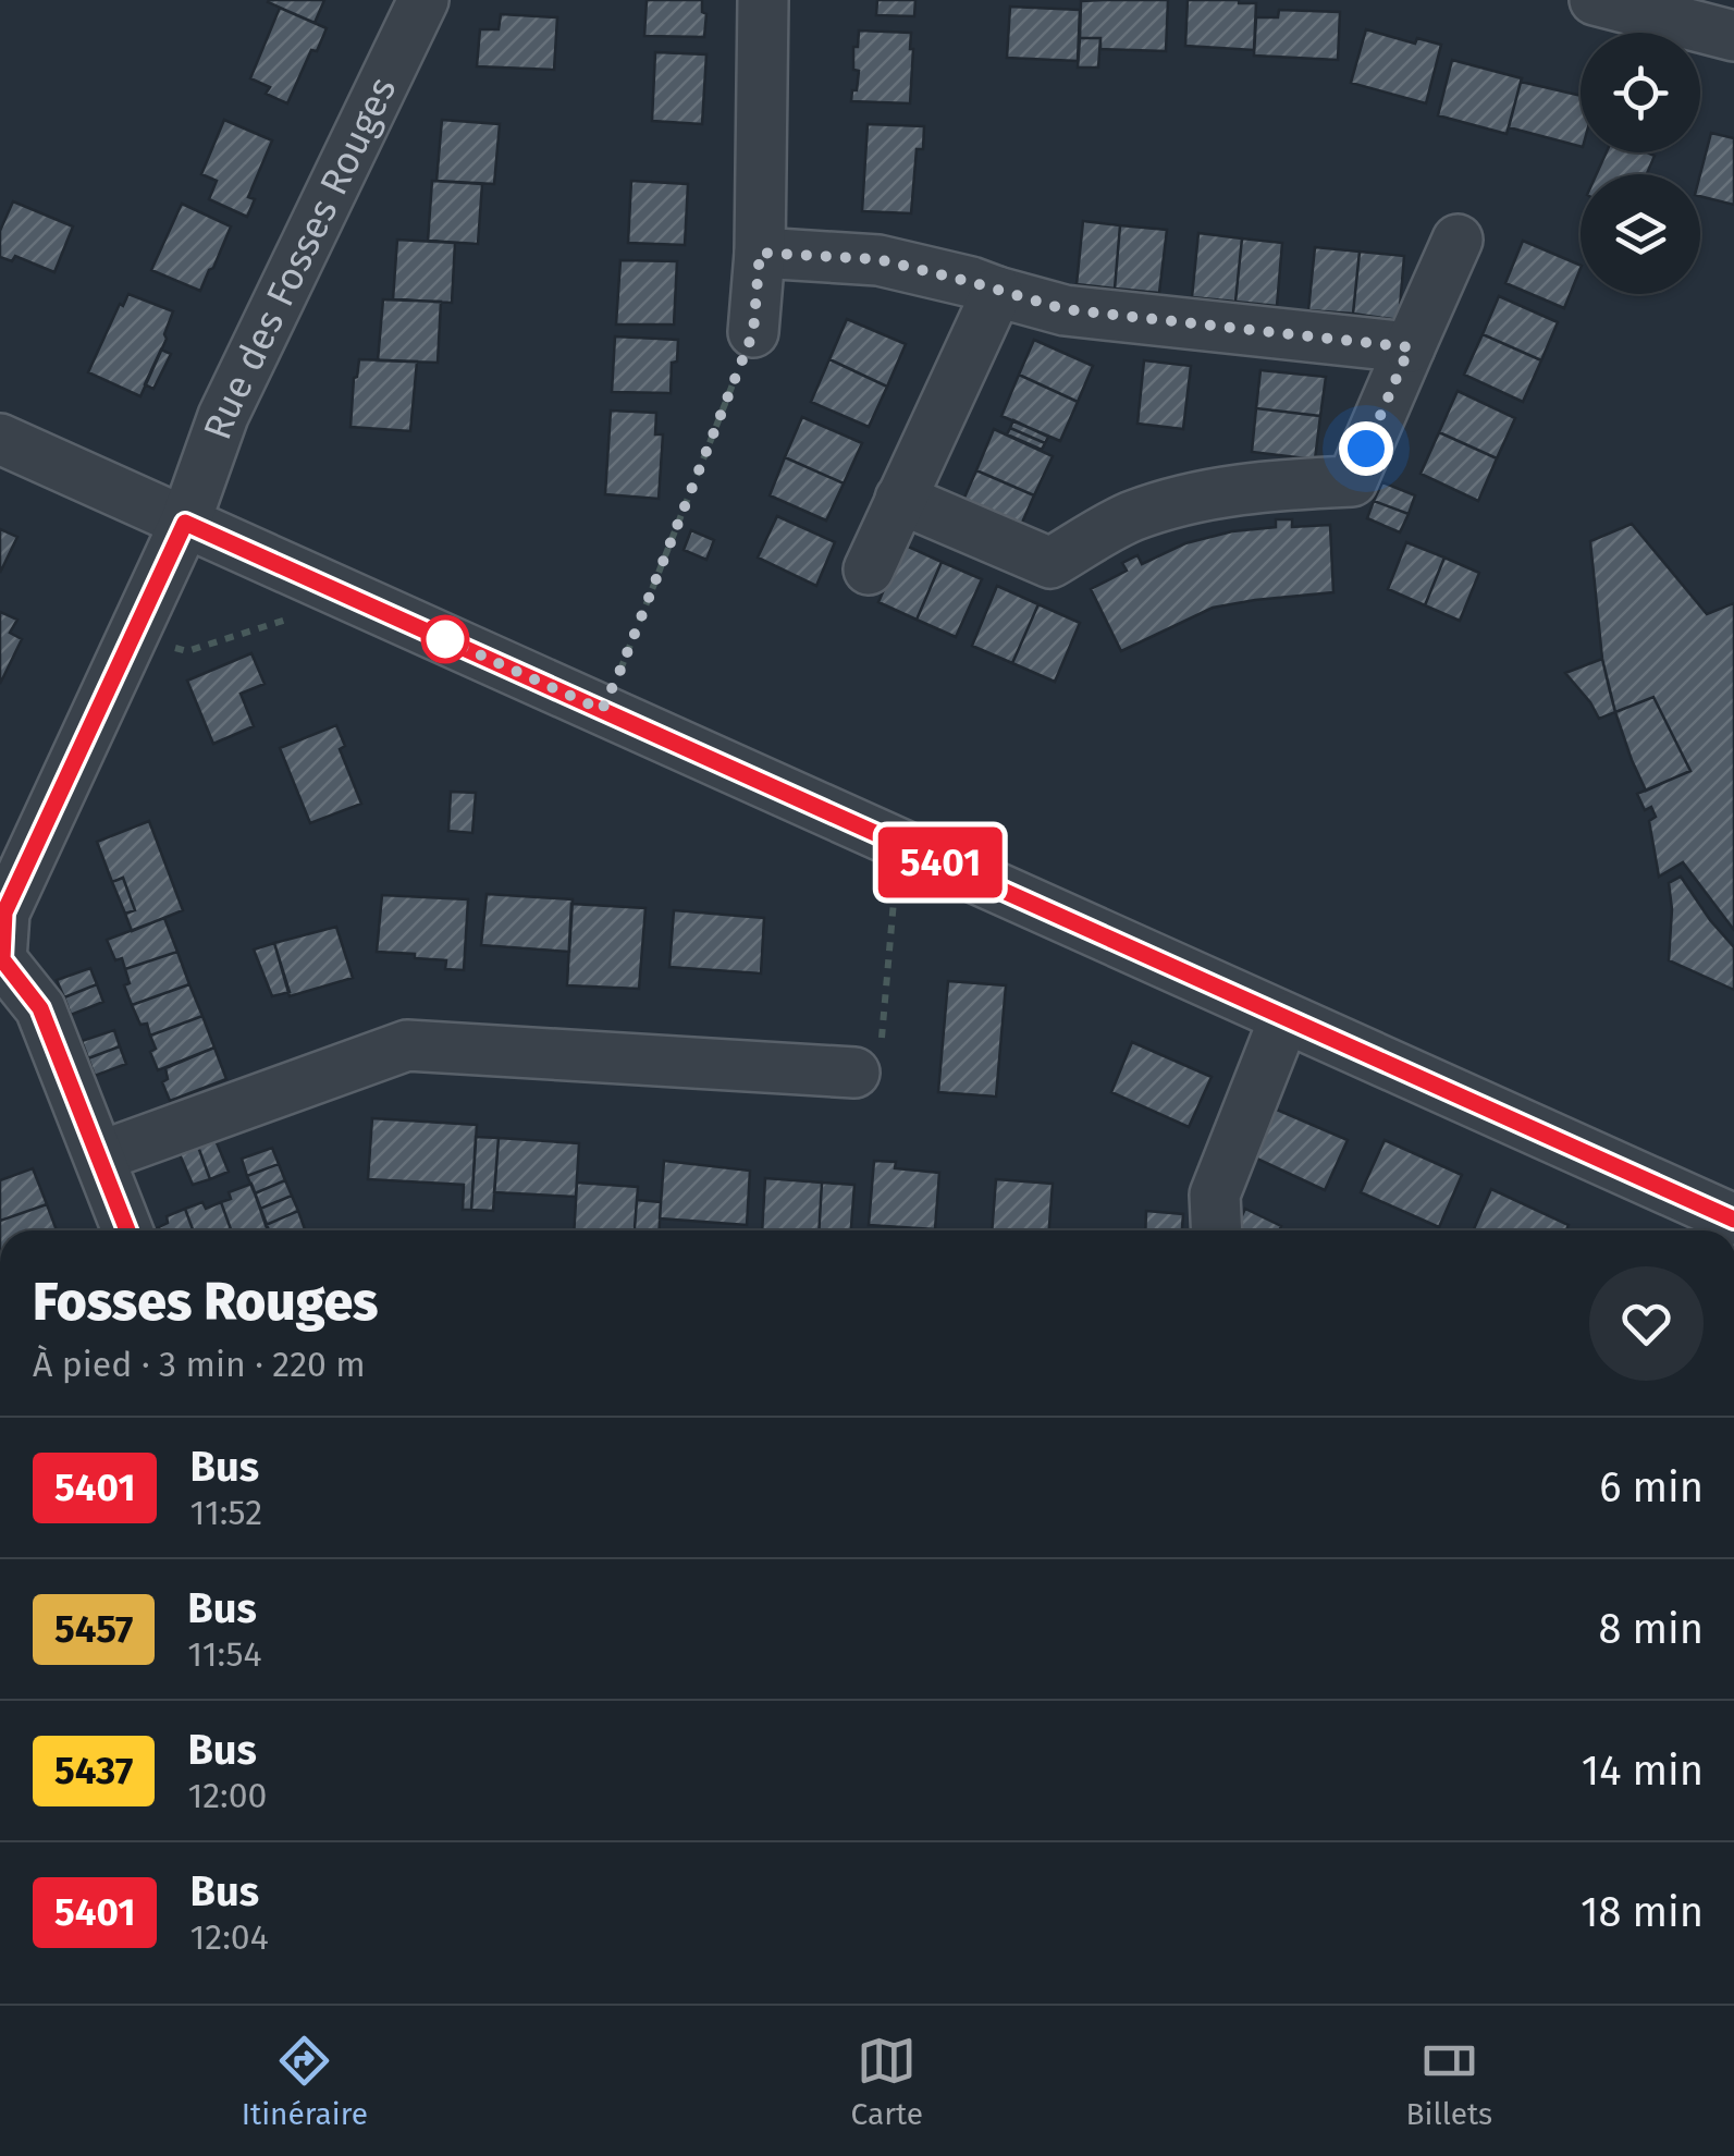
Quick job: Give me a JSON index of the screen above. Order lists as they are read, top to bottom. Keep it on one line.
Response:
{"streets":{"street":["Rue des Fosses Rouges"]},"lines":["bus line 5401"],"page":{"on_map":"5401","heading":["Fosses Rouges","À pied · 3 min · 220 m"],"list":[{"mark":"5401","name":"Bus","note":"11:52","value":"6 min"},{"mark":"5457","name":"Bus","note":"11:54","value":"8 min"},{"mark":"5437","name":"Bus","note":"12:00","value":"14 min"},{"mark":"5401","name":"Bus","note":"12:04","value":"18 min"}],"tabs":["Itinéraire","Carte","Billets"]}}
